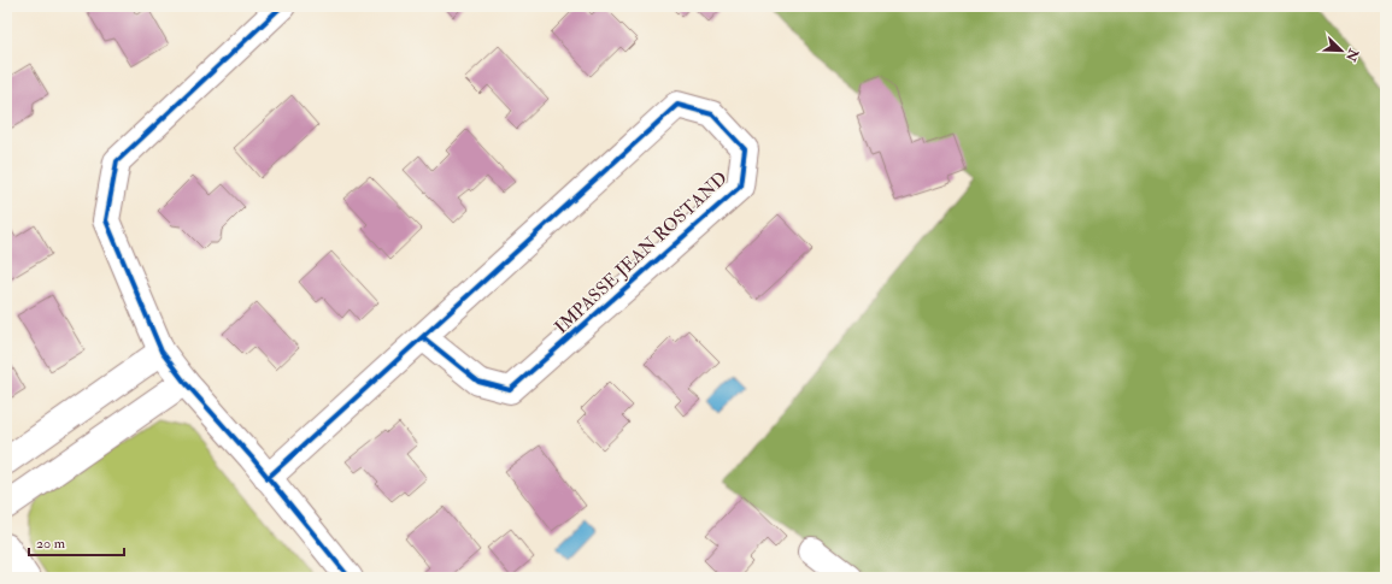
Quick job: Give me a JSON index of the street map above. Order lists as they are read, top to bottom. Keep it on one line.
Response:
{"streets":{"street":["IMPASSE JEAN ROSTAND"]},"scale_bar":"20 m","north":"bottom right"}
